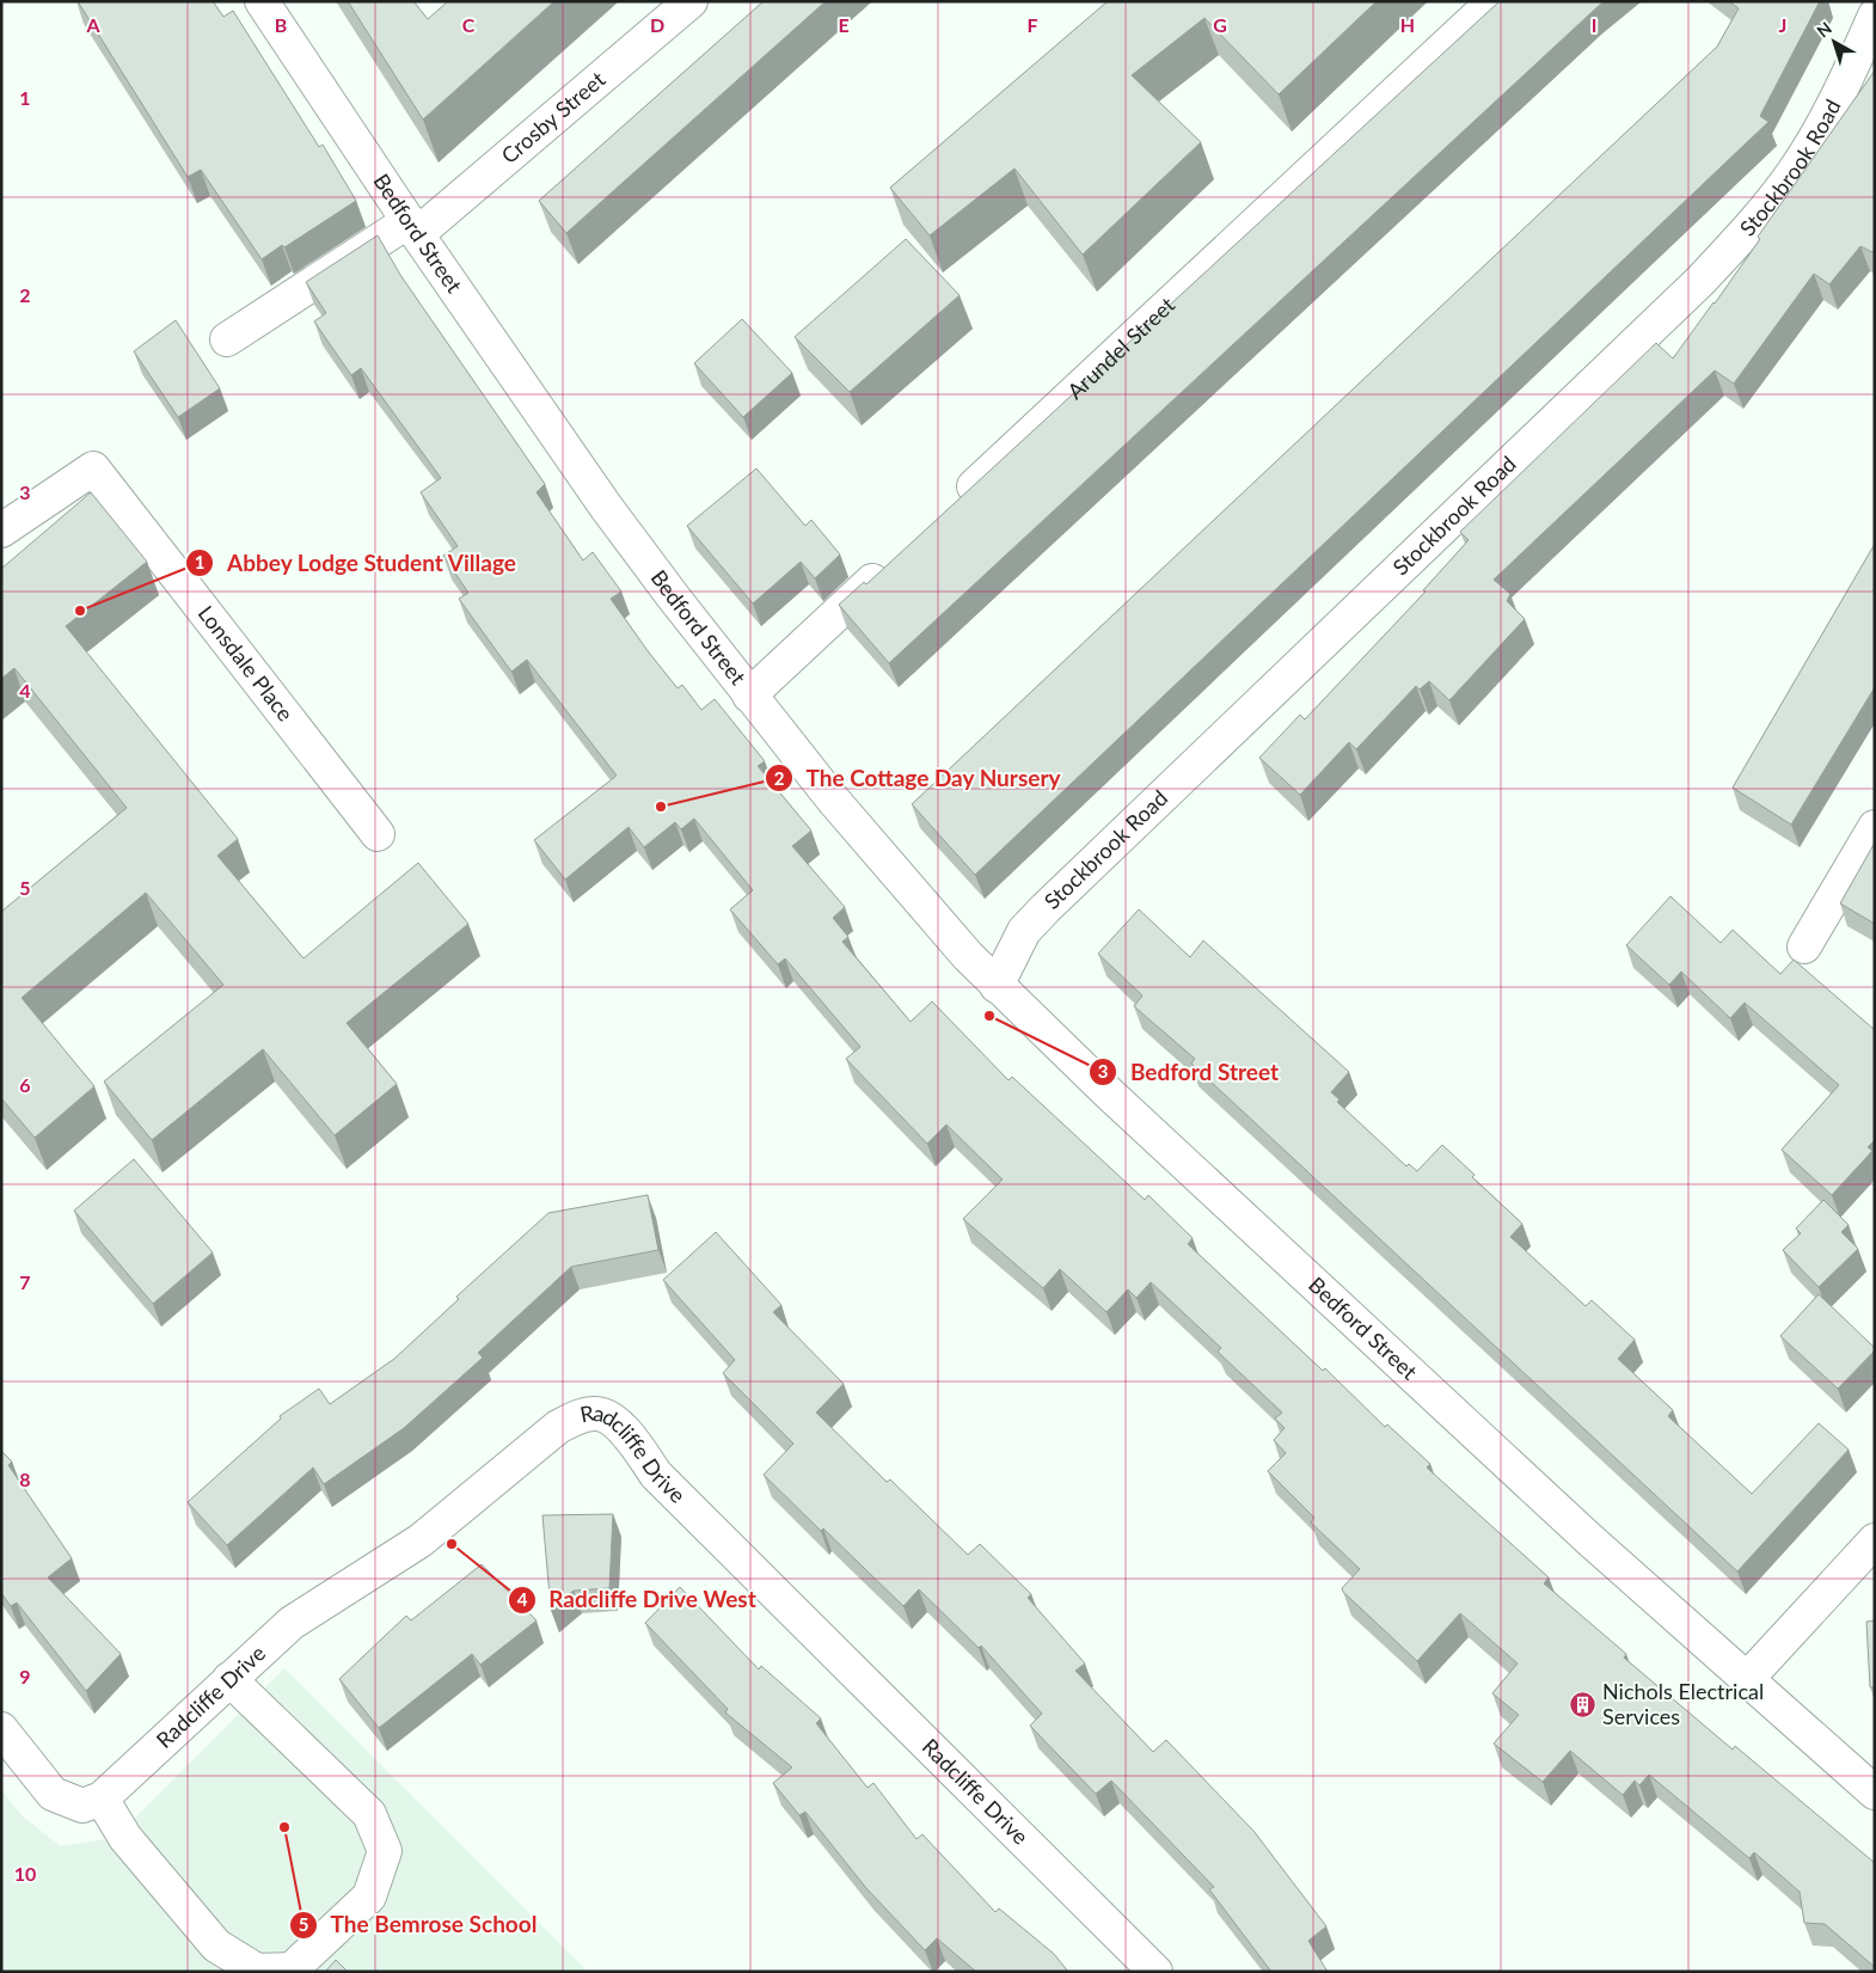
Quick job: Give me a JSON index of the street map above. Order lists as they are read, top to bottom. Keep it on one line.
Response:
{"streets":{"street":["Crosby Street","Stockbrook Road","Bedford Street","Arundel Street","Lonsdale Place","Radcliffe Drive"]},"crossings":[["Crosby Street","Bedford Street"],["Stockbrook Road","Bedford Street"]],"places":{"other":["Abbey Lodge Student Village","The Cottage Day Nursery","Bedford Street","Radcliffe Drive West","The Bemrose School"],"building":["Nichols Electrical Services"]},"north":"top left","grid":{"columns":["A","B","C","D","E","F","G","H","I","J"],"rows":["1","2","3","4","5","6","7","8","9","10"]}}
